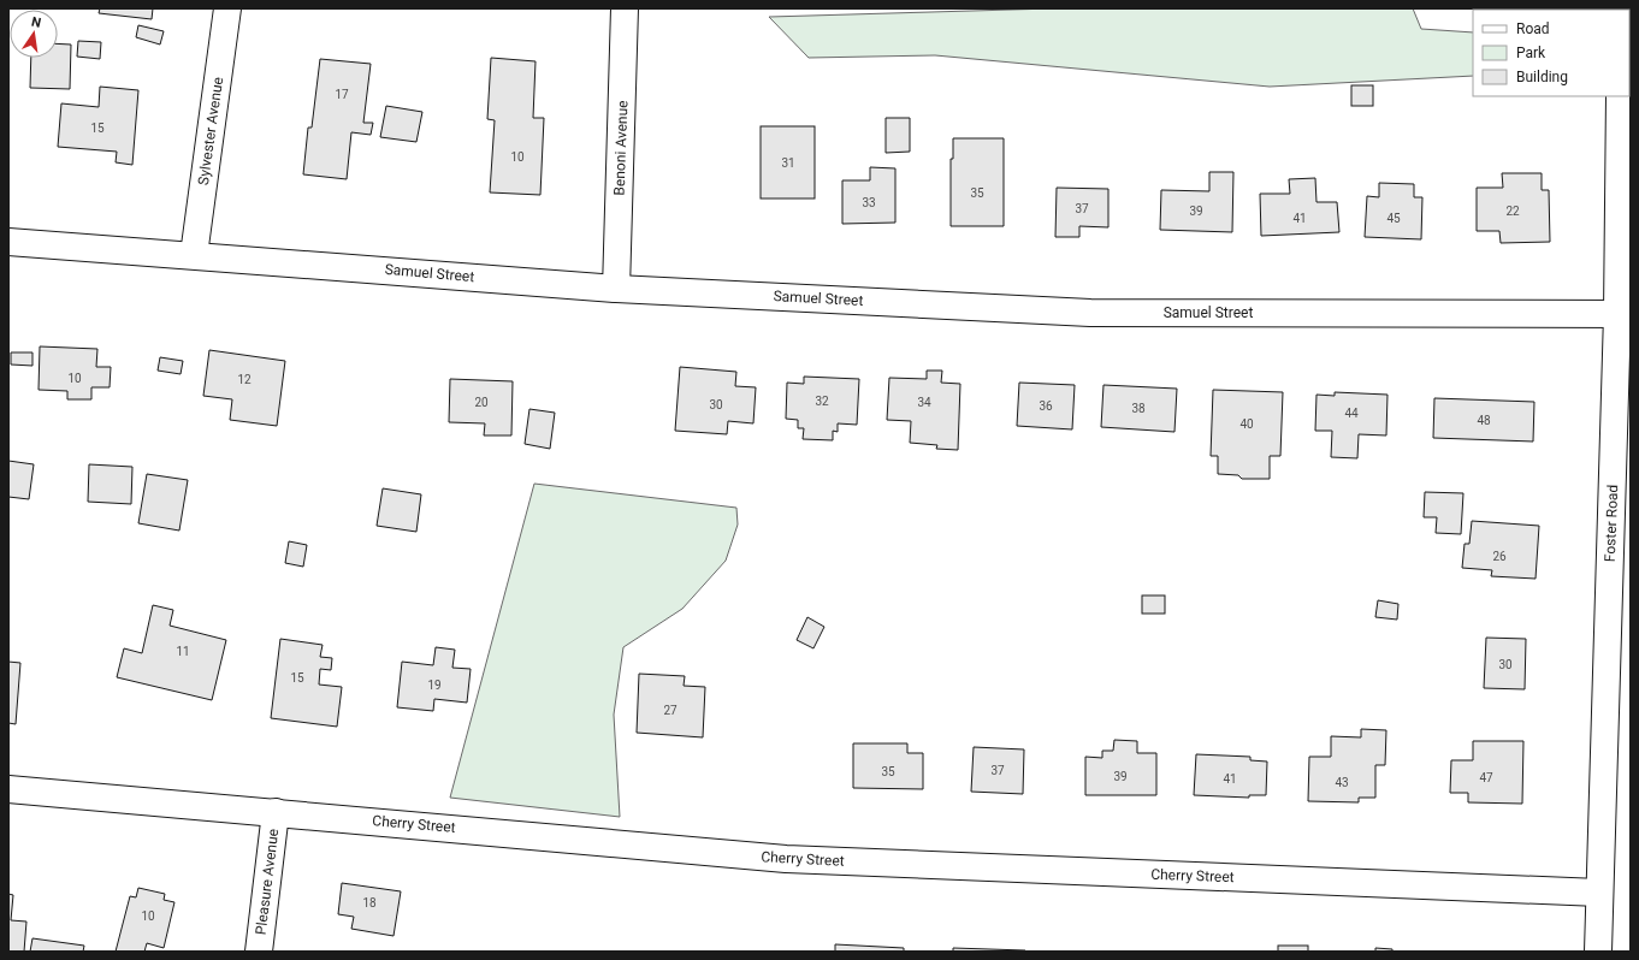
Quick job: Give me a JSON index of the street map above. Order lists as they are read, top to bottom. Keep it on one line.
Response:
{"streets":{"street":["Sylvester Avenue","Benoni Avenue","Samuel Street","Foster Road","Cherry Street","Pleasure Avenue"]},"crossings":[["Sylvester Avenue","Samuel Street"],["Benoni Avenue","Samuel Street"],["Samuel Street","Foster Road"],["Foster Road","Cherry Street"],["Cherry Street","Pleasure Avenue"]],"house_numbers":["17","15","10","31","35","33","37","39","22","41","45","10","12","32","20","34","30","36","38","44","48","40","26","11","30","15","19","27","37","35","39","47","41","43","18","10"],"legend":["Road","Park","Building"],"north":"top"}
